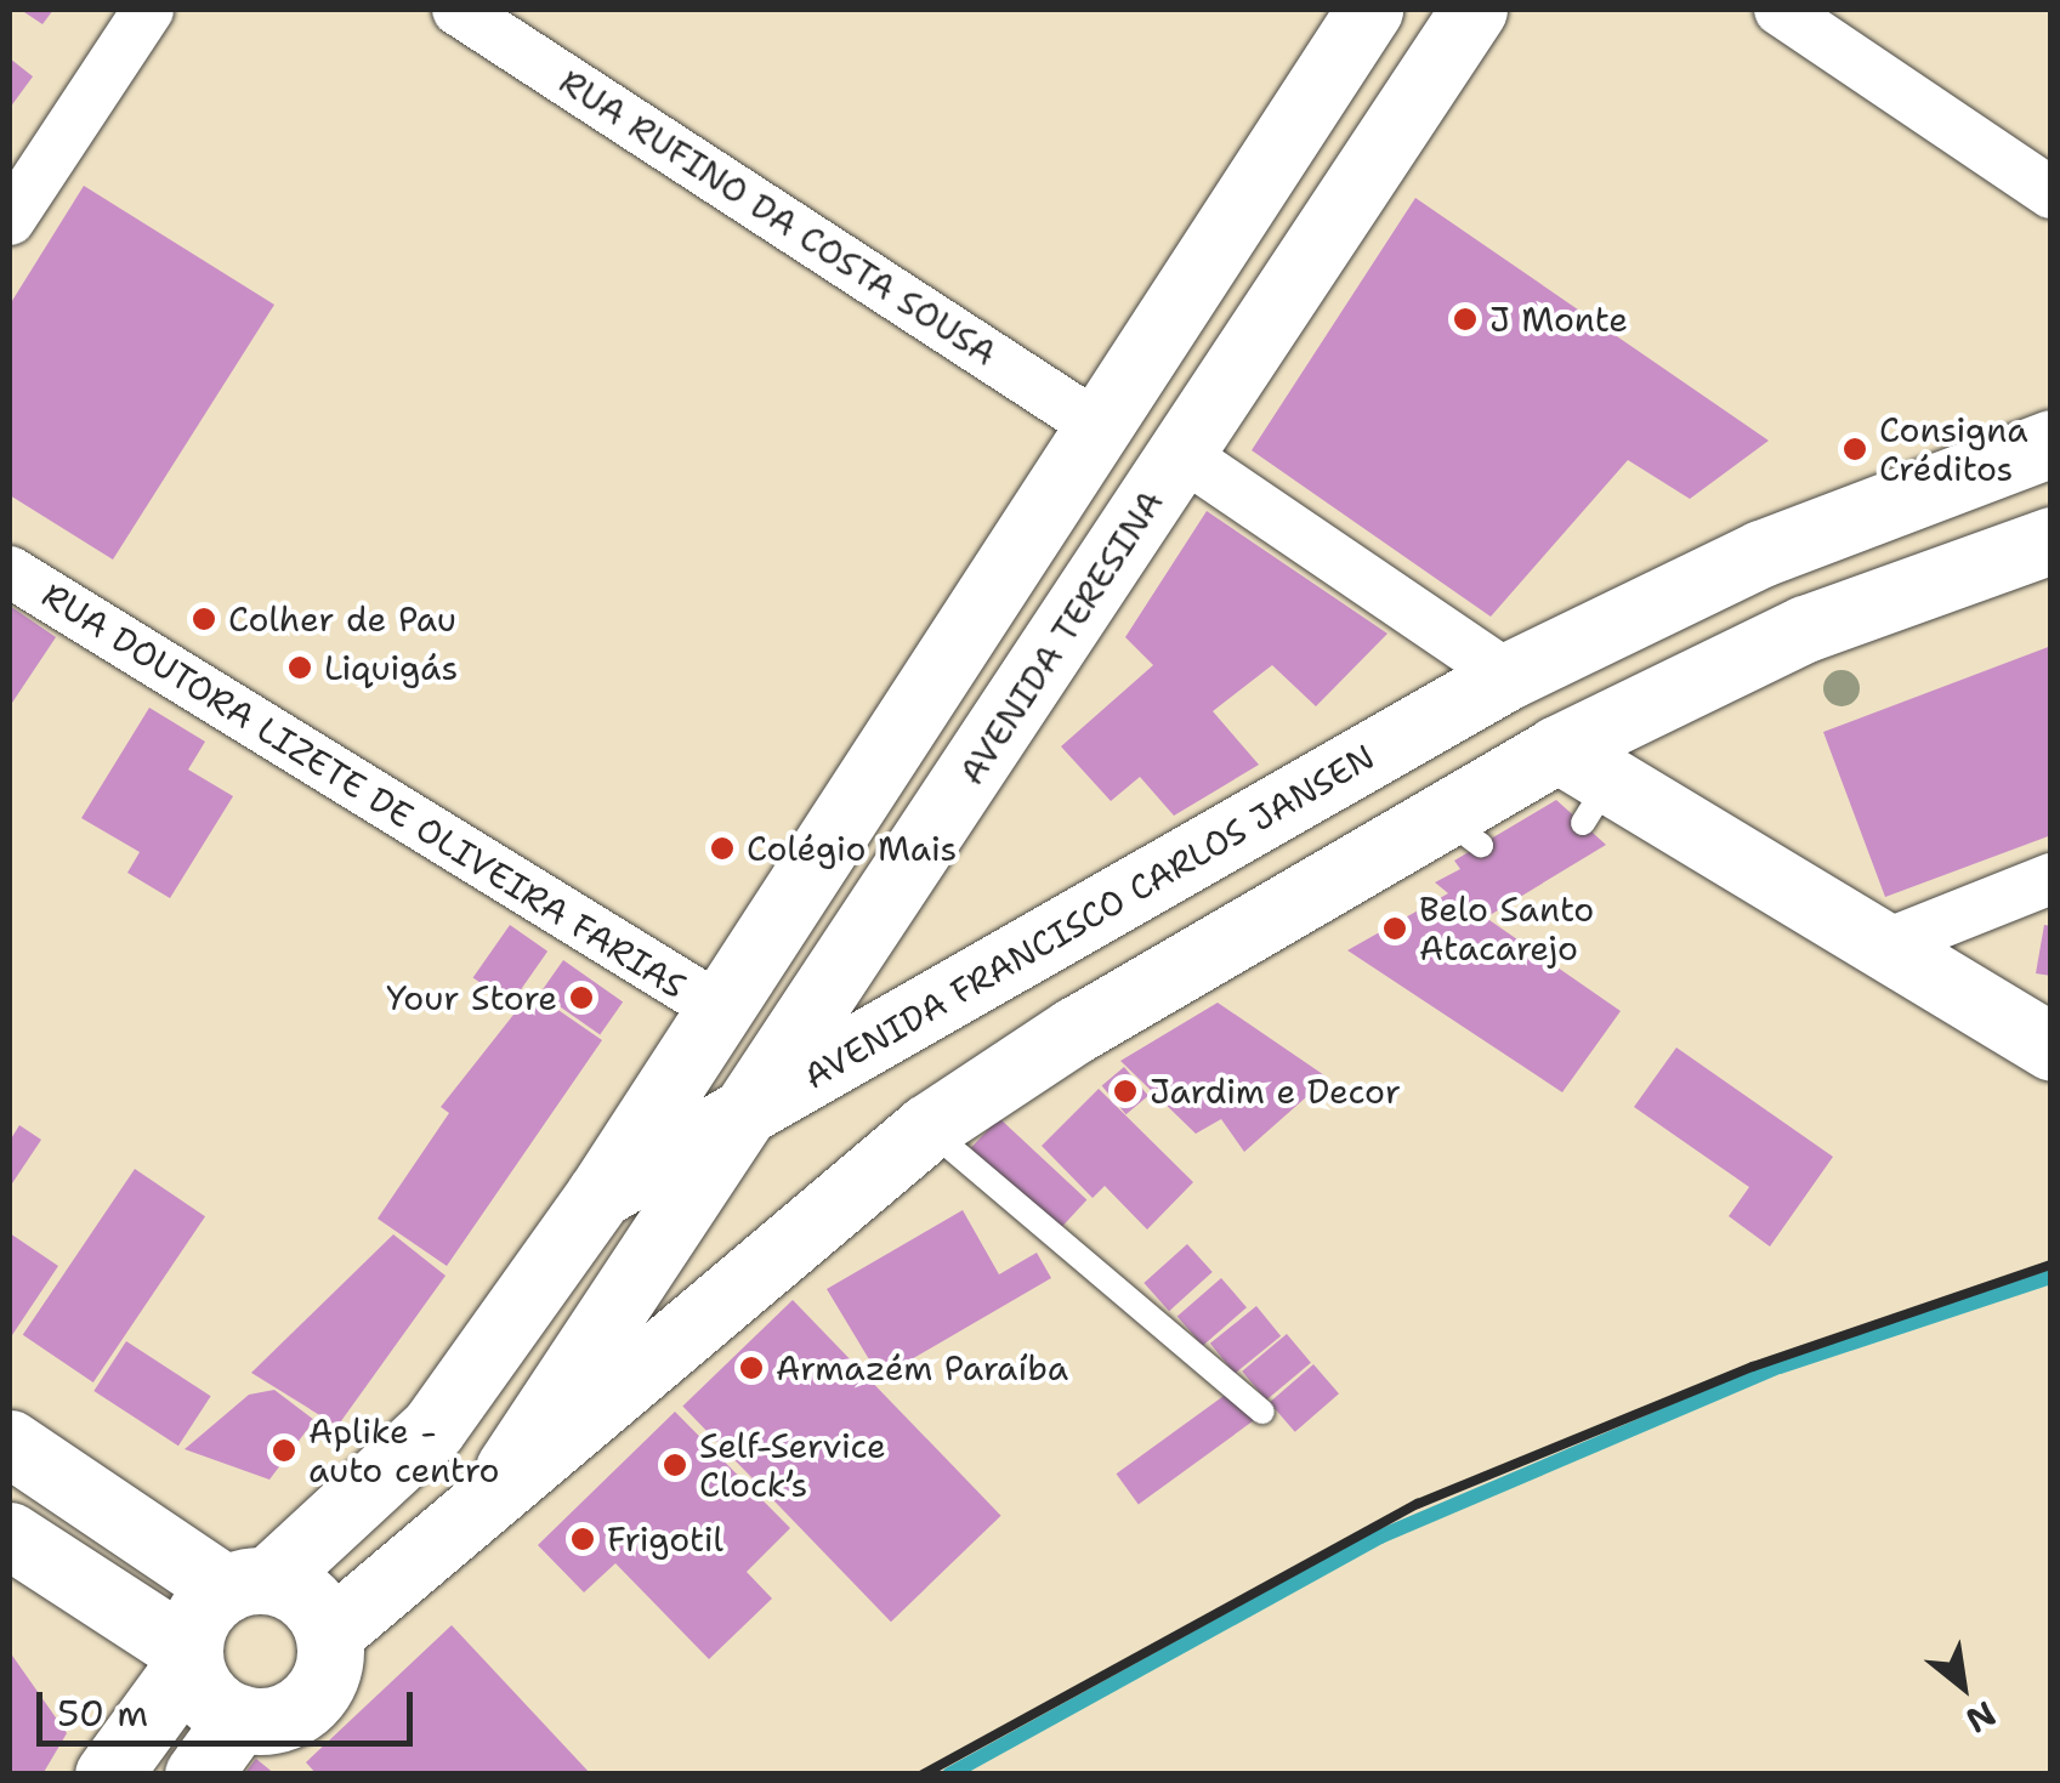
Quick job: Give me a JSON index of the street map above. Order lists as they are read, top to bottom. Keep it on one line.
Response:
{"streets":{"main road":["AVENIDA TERESINA","AVENIDA FRANCISCO CARLOS JANSEN"],"street":["RUA RUFINO DA COSTA SOUSA","RUA DOUTORA LIZETE DE OLIVEIRA FARIAS"]},"crossings":[["AVENIDA TERESINA","AVENIDA FRANCISCO CARLOS JANSEN"]],"places":["J Monte","Consigna Créditos","Colher de Pau","Liquigás","Colégio Mais","Belo Santo Atacarejo","Your Store","Jardim e Decor","Armazém Paraíba","Aplike - auto centro","Self-Service Clock’s","Frigotil"],"scale_bar":"50 m","north":"bottom right"}
